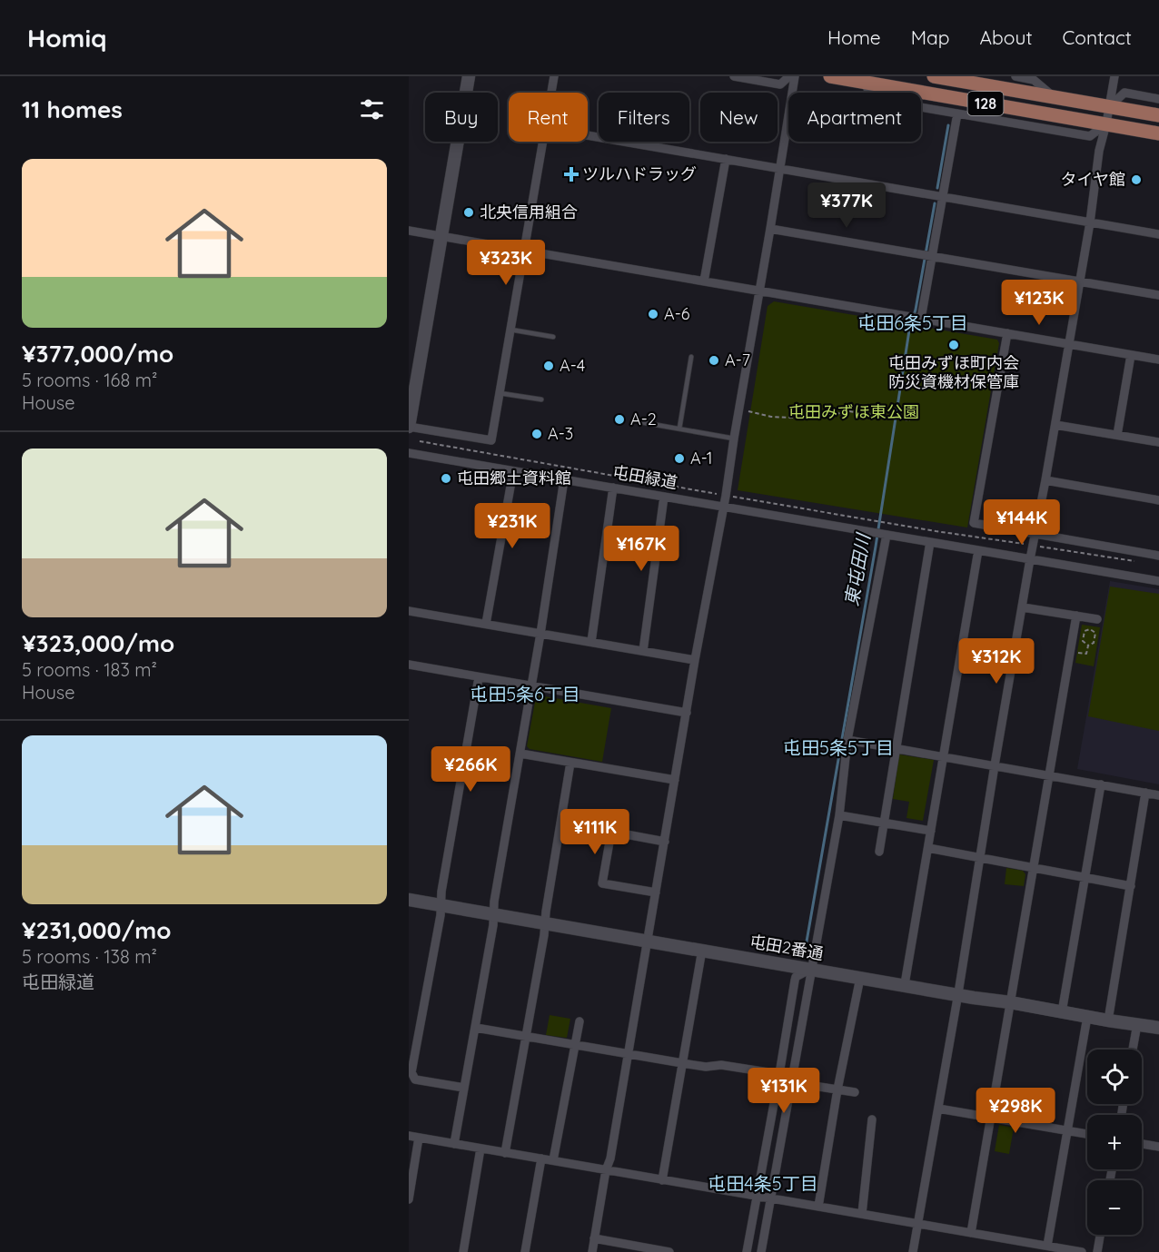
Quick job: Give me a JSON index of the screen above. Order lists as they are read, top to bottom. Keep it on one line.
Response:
{"streets":{"main road":["128"],"street":["屯田緑道","屯田2番通"]},"districts":["屯田6条5丁目","屯田5条6丁目","屯田5条5丁目","屯田4条5丁目"],"water":["東屯田川"],"parks":["屯田みずほ東公園"],"places":{"health":["ツルハドラッグ"],"other":["タイヤ館","北央信用組合","A-6","屯田みずほ町内会 防災資機材保管庫","A-7","A-4","A-2","A-3","A-1","屯田郷土資料館"]},"page":{"header":"Homiq","nav":["Home","Map","About","Contact"],"heading":"11 homes","chip":["Buy","Rent","Filters","New","Apartment"],"list":[{"name":"¥377,000/mo","note":"5 rooms · 168 m² · House"},{"name":"¥323,000/mo","note":"5 rooms · 183 m² · House"},{"name":"¥231,000/mo","note":"5 rooms · 138 m² · 屯田緑道"}],"price":["¥377K","¥323K","¥123K","¥144K","¥231K","¥167K","¥312K","¥266K","¥111K","¥131K","¥298K"],"map_buttons":["+","−"]}}
